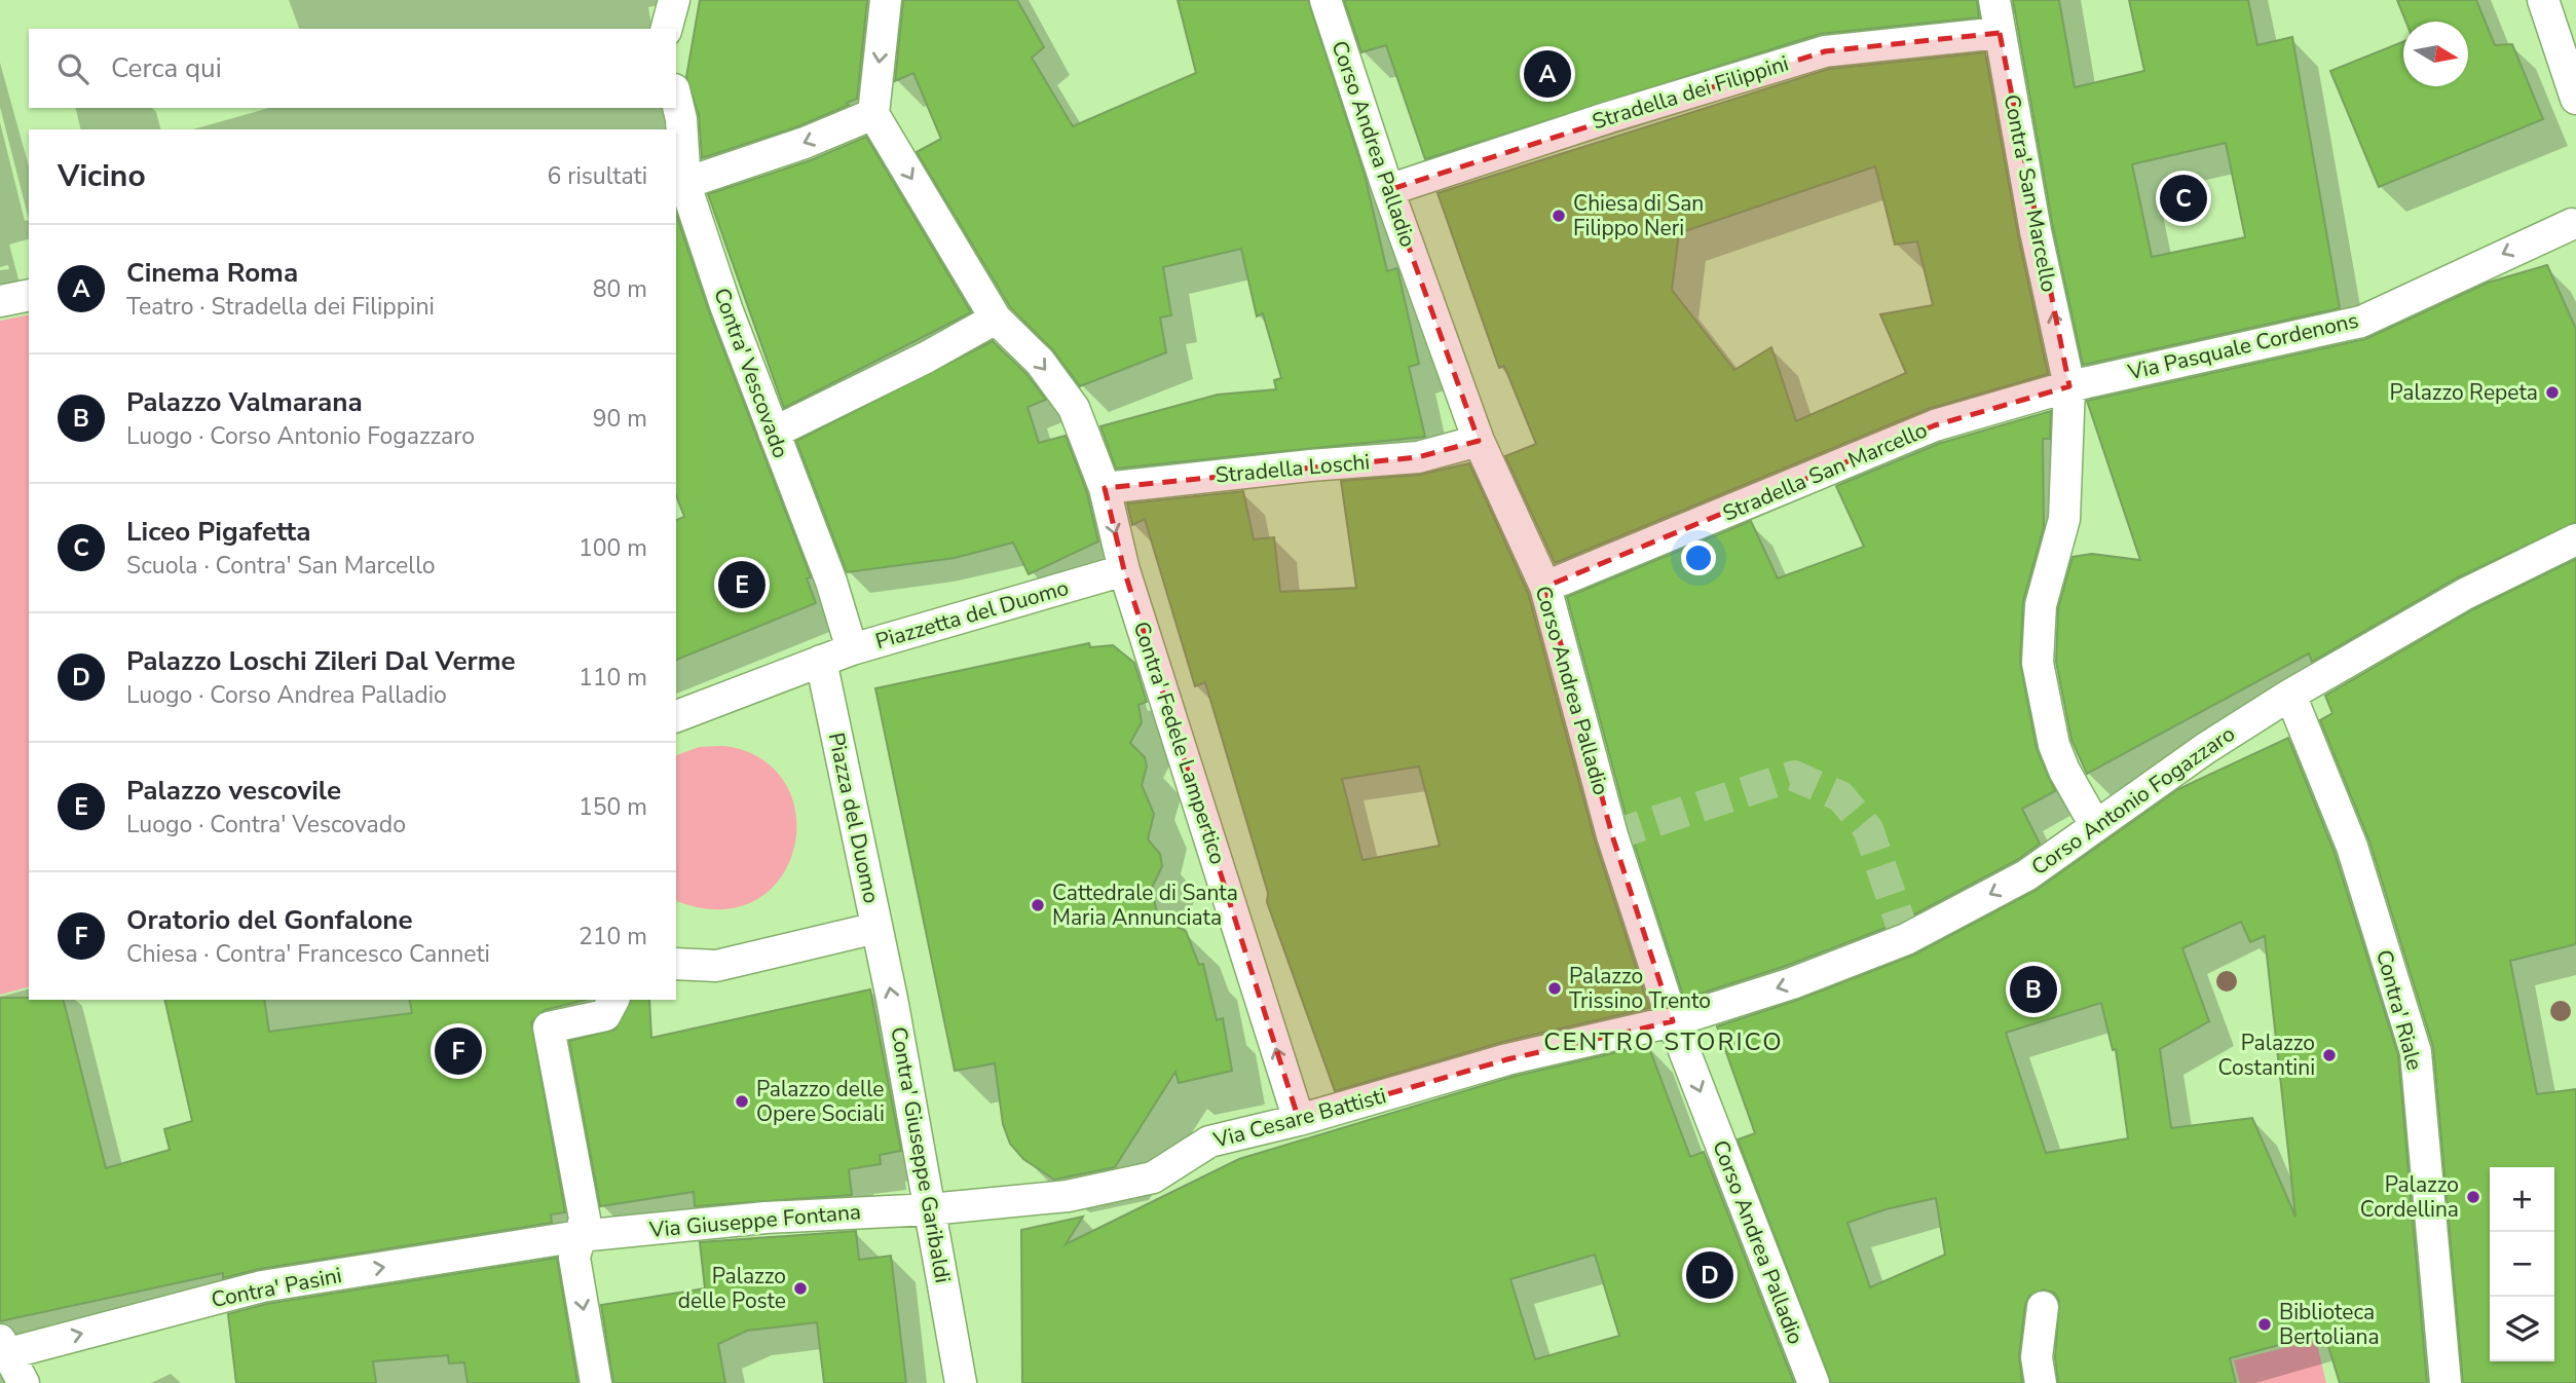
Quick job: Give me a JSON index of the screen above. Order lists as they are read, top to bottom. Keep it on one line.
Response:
{"streets":{"street":["Stradella dei Filippini","Corso Andrea Palladio","Contra' San Marcello","Via Pasquale Cordenons","Contra' Vescovado","Stradella Loschi","Stradella San Marcello","Piazzetta del Duomo","Contra' Fedele Lampertico","Corso Antonio Fogazzaro","Piazza del Duomo","Contra' Riale","Via Cesare Battisti","Contra' Giuseppe Garibaldi","Via Giuseppe Fontana","Contra' Pasini"]},"crossings":[["Stradella dei Filippini","Corso Andrea Palladio"],["Stradella dei Filippini","Contra' San Marcello"],["Corso Andrea Palladio","Stradella Loschi"],["Corso Andrea Palladio","Stradella San Marcello"],["Corso Andrea Palladio","Corso Antonio Fogazzaro"],["Corso Andrea Palladio","Via Cesare Battisti"],["Contra' San Marcello","Via Pasquale Cordenons"],["Contra' San Marcello","Stradella San Marcello"],["Contra' San Marcello","Corso Antonio Fogazzaro"],["Via Pasquale Cordenons","Stradella San Marcello"],["Contra' Vescovado","Piazzetta del Duomo"],["Stradella Loschi","Contra' Fedele Lampertico"],["Piazzetta del Duomo","Contra' Fedele Lampertico"],["Piazzetta del Duomo","Piazza del Duomo"],["Contra' Fedele Lampertico","Via Cesare Battisti"],["Corso Antonio Fogazzaro","Contra' Riale"],["Corso Antonio Fogazzaro","Via Cesare Battisti"],["Piazza del Duomo","Contra' Giuseppe Garibaldi"],["Via Cesare Battisti","Contra' Giuseppe Garibaldi"],["Via Cesare Battisti","Via Giuseppe Fontana"],["Contra' Giuseppe Garibaldi","Via Giuseppe Fontana"],["Via Giuseppe Fontana","Contra' Pasini"]],"one_way":["Contra' San Marcello","Via Pasquale Cordenons","Corso Antonio Fogazzaro","Contra' Giuseppe Garibaldi","Contra' Pasini"],"districts":["CENTRO STORICO"],"places":["Chiesa di San Filippo Neri","Palazzo Repeta","Cattedrale di Santa Maria Annunciata","Palazzo Trissino Trento","Palazzo Costantini","Palazzo delle Opere Sociali","Palazzo Cordellina","Palazzo delle Poste","Biblioteca Bertoliana"],"north":"right","page":{"search":"Cerca qui","pins":["A","C","E","B","F","D"],"heading":["Vicino","6 risultati"],"list":[{"mark":"A","name":"Cinema Roma","note":"Teatro · Stradella dei Filippini","value":"80 m"},{"mark":"B","name":"Palazzo Valmarana","note":"Luogo · Corso Antonio Fogazzaro","value":"90 m"},{"mark":"C","name":"Liceo Pigafetta","note":"Scuola · Contra' San Marcello","value":"100 m"},{"mark":"D","name":"Palazzo Loschi Zileri Dal Verme","note":"Luogo · Corso Andrea Palladio","value":"110 m"},{"mark":"E","name":"Palazzo vescovile","note":"Luogo · Contra' Vescovado","value":"150 m"},{"mark":"F","name":"Oratorio del Gonfalone","note":"Chiesa · Contra' Francesco Canneti","value":"210 m"}],"map_buttons":["+","−"]}}
